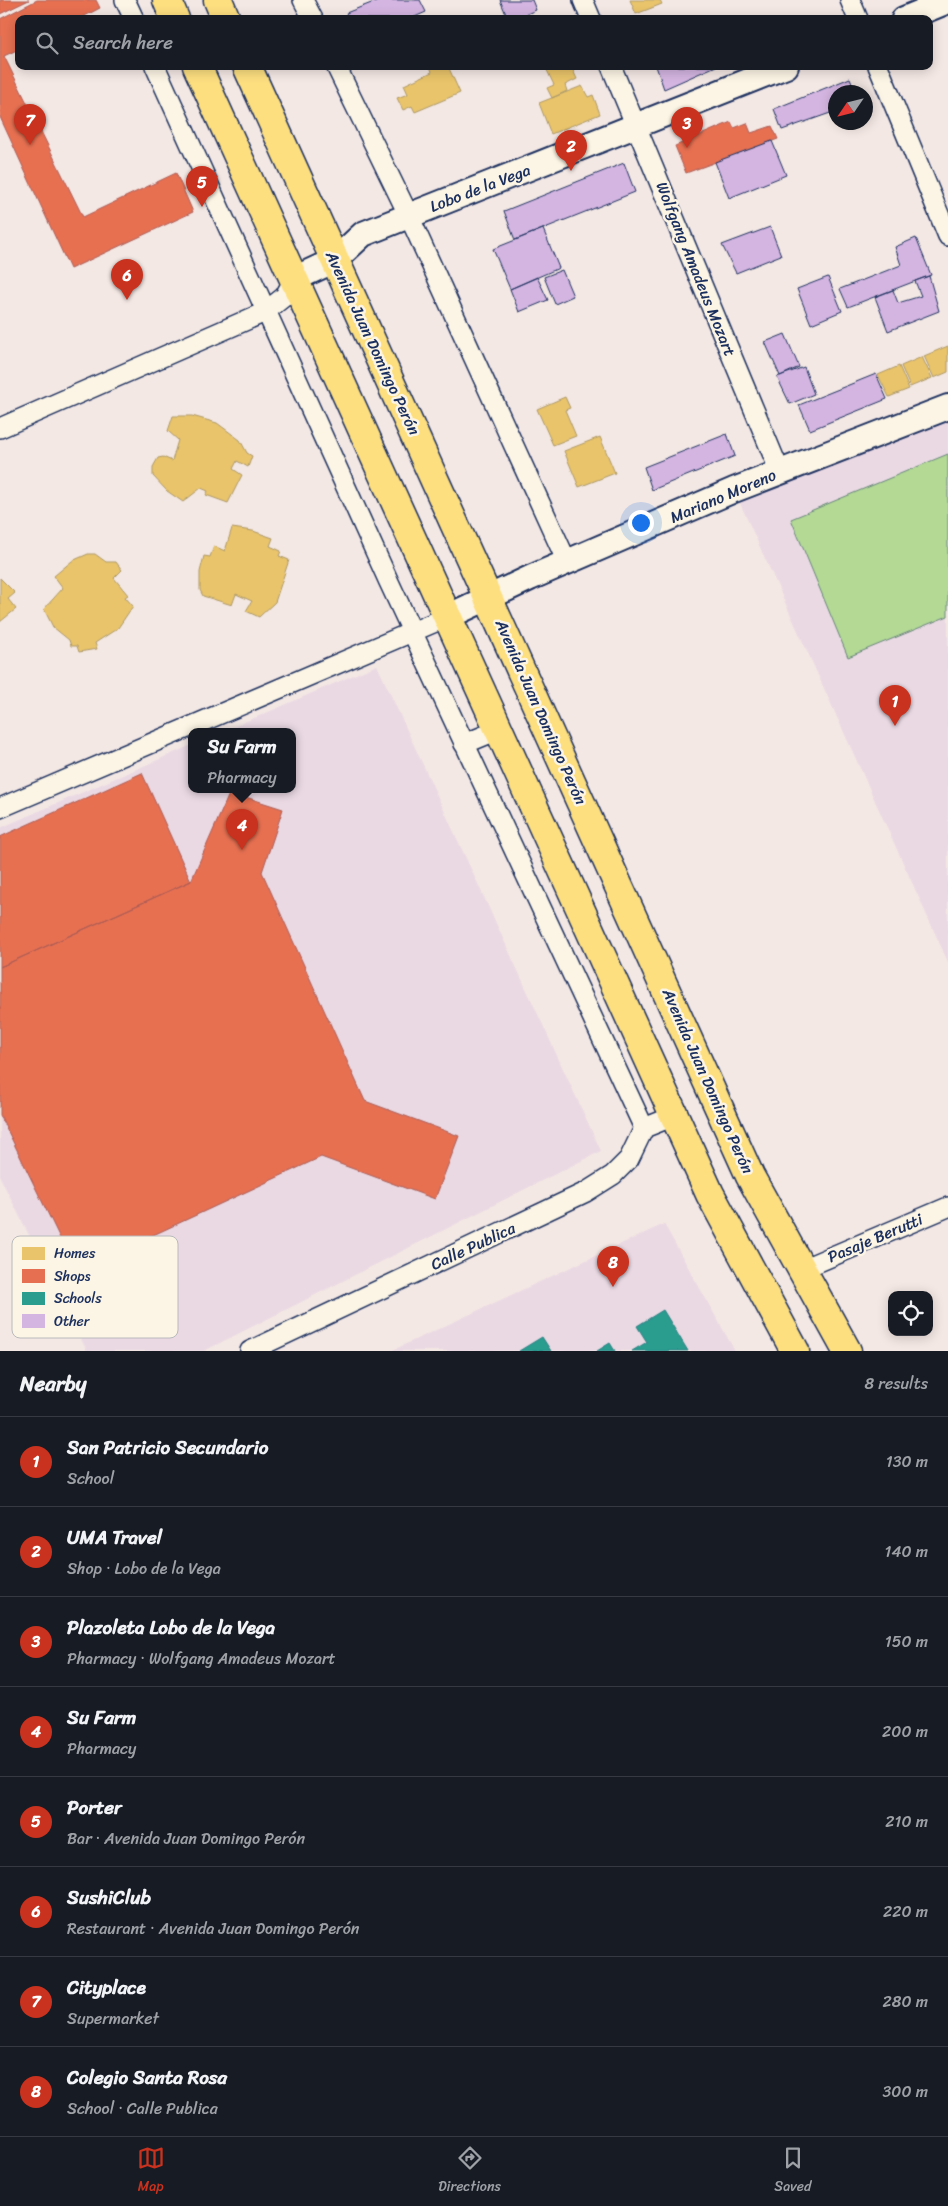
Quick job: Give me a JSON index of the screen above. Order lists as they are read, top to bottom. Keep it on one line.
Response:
{"streets":{"main road":["Avenida Juan Domingo Perón"],"street":["Lobo de la Vega","Wolfgang Amadeus Mozart","Mariano Moreno","Pasaje Berutti","Calle Publica"]},"crossings":[["Lobo de la Vega","Wolfgang Amadeus Mozart"],["Lobo de la Vega","Avenida Juan Domingo Perón"],["Wolfgang Amadeus Mozart","Mariano Moreno"],["Avenida Juan Domingo Perón","Mariano Moreno"],["Avenida Juan Domingo Perón","Pasaje Berutti"]],"legend":["Homes","Shops","Schools","Other"],"north":"bottom left","page":{"search":"Search here","pins":["7","3","2","5","6","1","4","8"],"popup":["Su Farm","Pharmacy"],"heading":["Nearby","8 results"],"list":[{"mark":"1","name":"San Patricio Secundario","note":"School","value":"130 m"},{"mark":"2","name":"UMA Travel","note":"Shop · Lobo de la Vega","value":"140 m"},{"mark":"3","name":"Plazoleta Lobo de la Vega","note":"Pharmacy · Wolfgang Amadeus Mozart","value":"150 m"},{"mark":"4","name":"Su Farm","note":"Pharmacy","value":"200 m"},{"mark":"5","name":"Porter","note":"Bar · Avenida Juan Domingo Perón","value":"210 m"},{"mark":"6","name":"SushiClub","note":"Restaurant · Avenida Juan Domingo Perón","value":"220 m"},{"mark":"7","name":"Cityplace","note":"Supermarket","value":"280 m"},{"mark":"8","name":"Colegio Santa Rosa","note":"School · Calle Publica","value":"300 m"}],"nav":["Map","Directions","Saved"]}}
